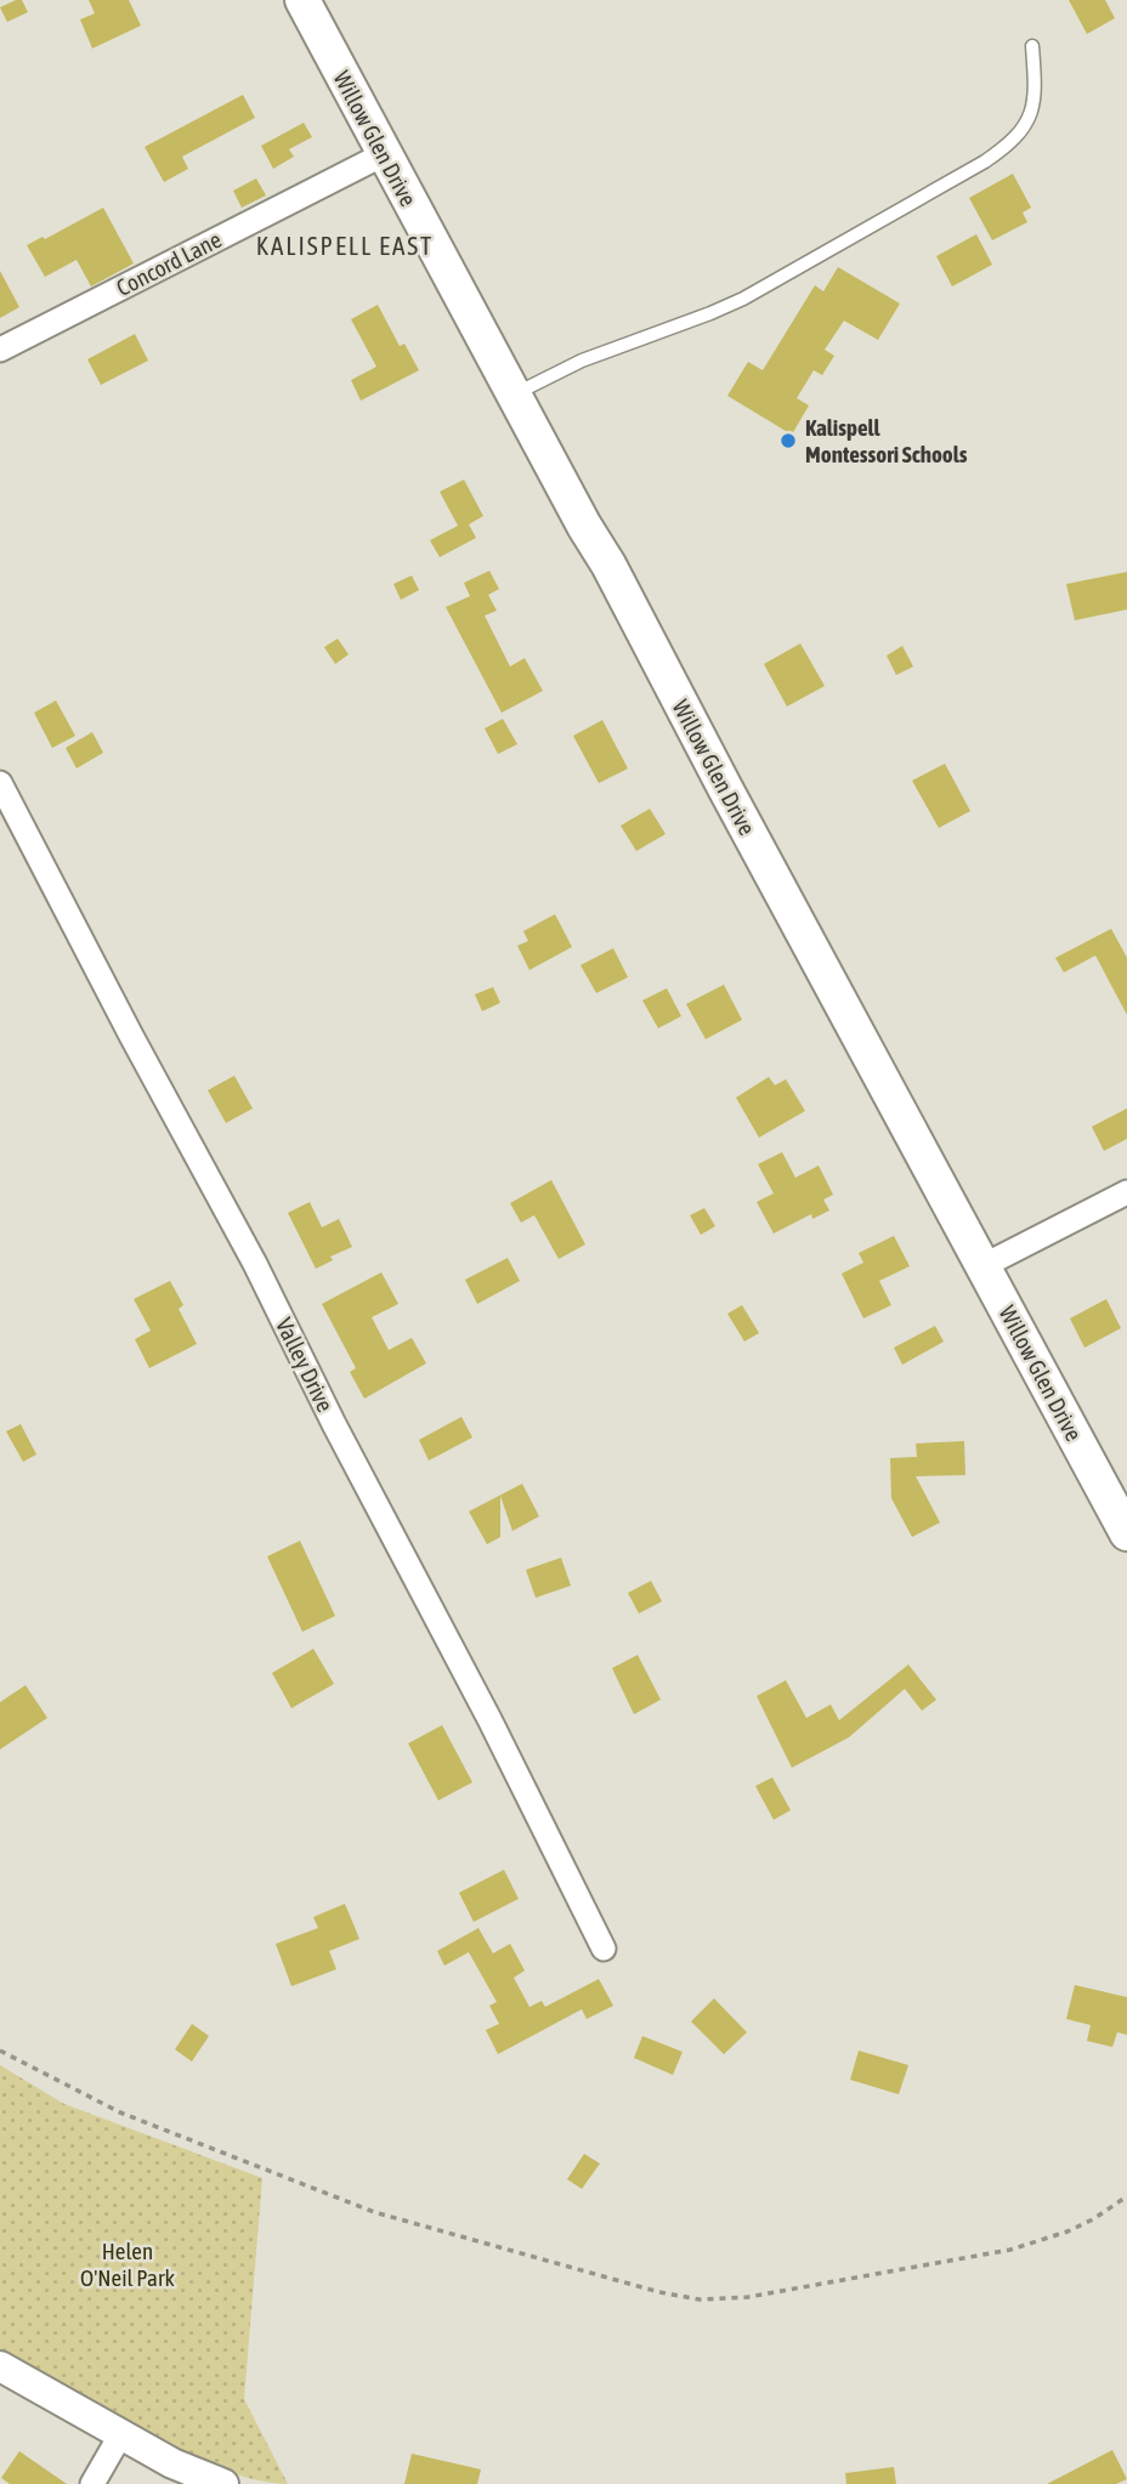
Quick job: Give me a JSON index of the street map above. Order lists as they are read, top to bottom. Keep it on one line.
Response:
{"streets":{"main road":["Willow Glen Drive"],"street":["Concord Lane","Valley Drive"]},"crossings":[["Willow Glen Drive","Concord Lane"]],"districts":["KALISPELL EAST"],"parks":["Helen O'Neil Park"],"places":["Kalispell Montessori Schools"]}
